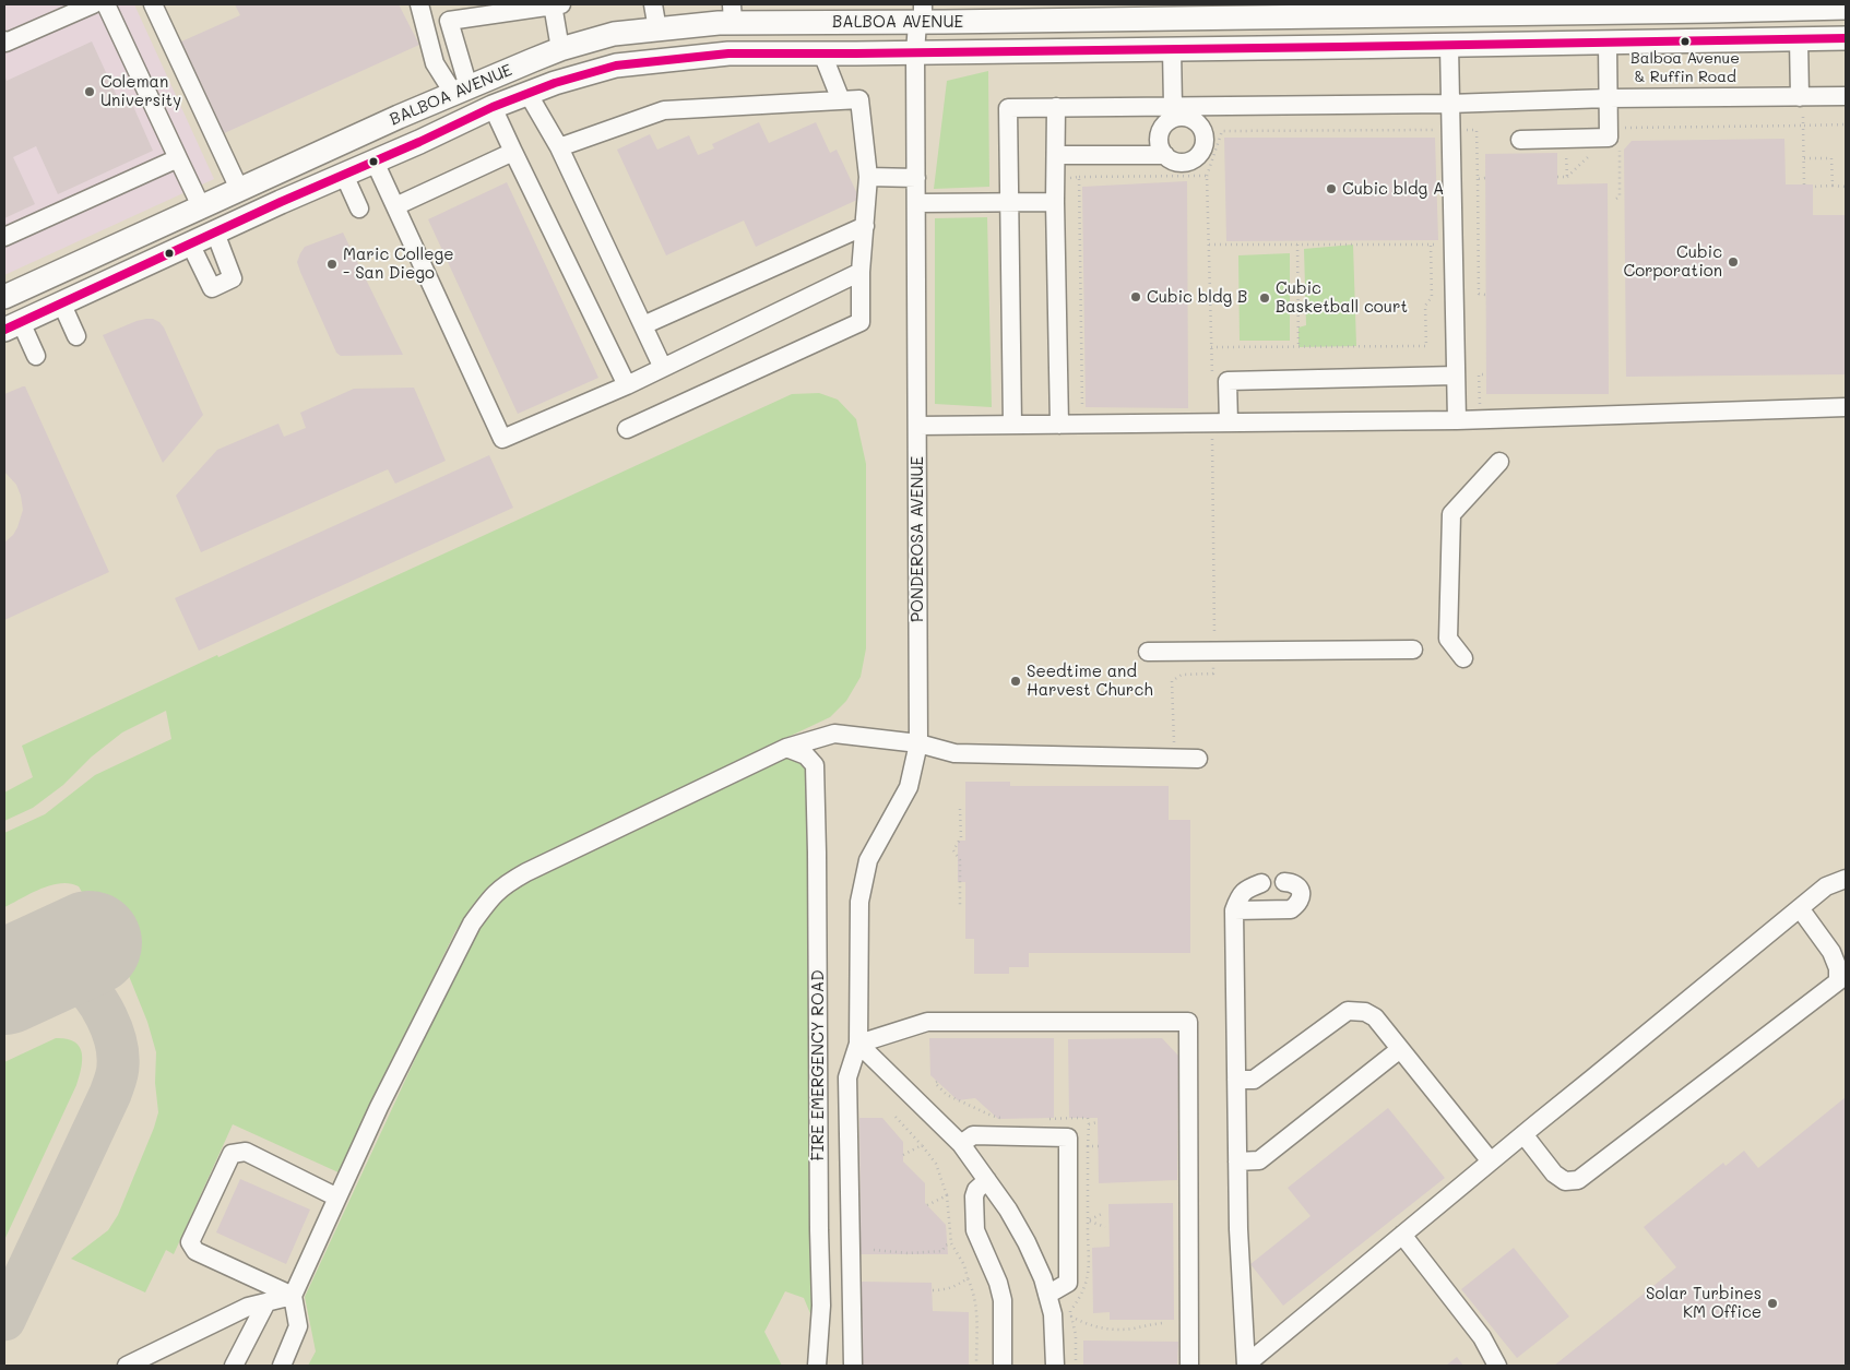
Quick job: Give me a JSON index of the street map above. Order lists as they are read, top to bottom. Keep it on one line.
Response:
{"streets":{"main road":["BALBOA AVENUE"],"street":["PONDEROSA AVENUE","FIRE EMERGENCY ROAD"]},"crossings":[["BALBOA AVENUE","PONDEROSA AVENUE"]],"places":["Balboa Avenue & Ruffin Road","Coleman University","Cubic bldg A","Cubic Corporation","Maric College - San Diego","Cubic bldg B","Cubic Basketball court","Seedtime and Harvest Church","Solar Turbines KM Office"]}
